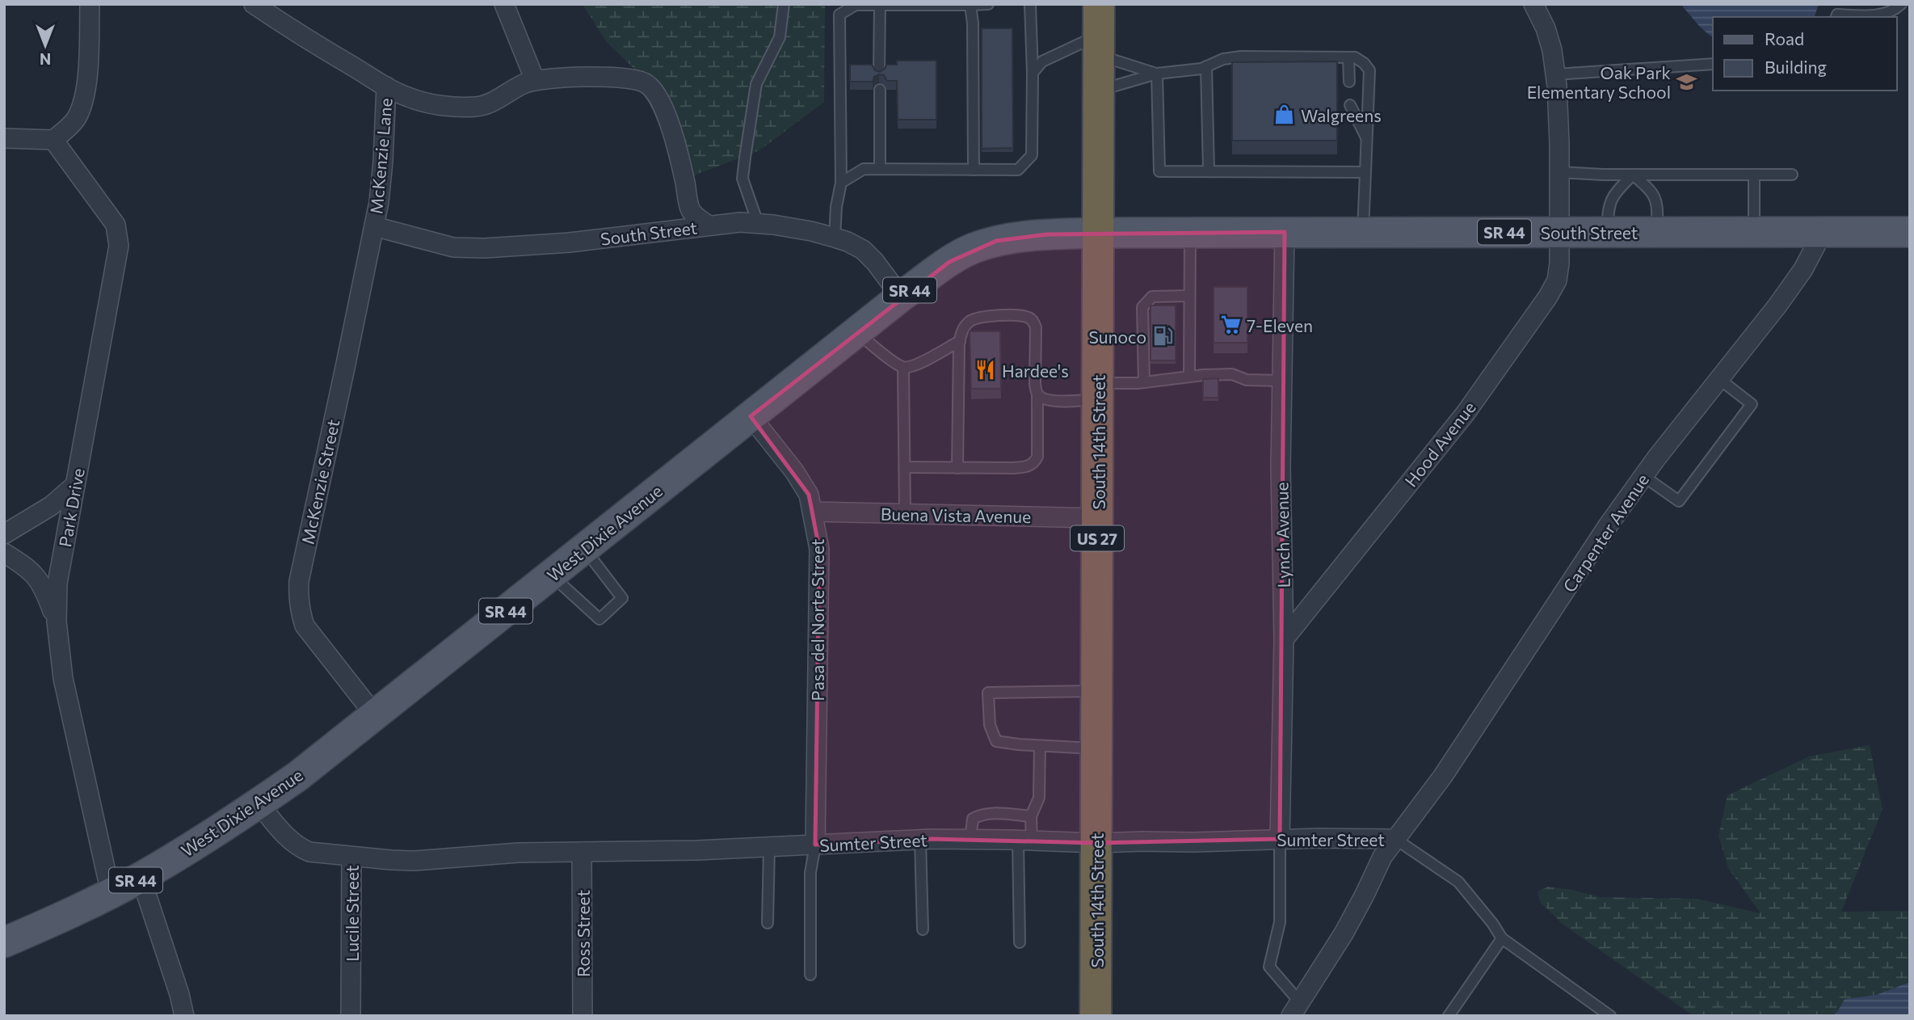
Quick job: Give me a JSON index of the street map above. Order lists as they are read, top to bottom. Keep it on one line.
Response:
{"streets":{"highway":["South 14th Street","US 27"],"main road":["SR 44","South Street","West Dixie Avenue"],"street":["McKenzie Lane","Hood Avenue","McKenzie Street","Park Drive","Buena Vista Avenue","Carpenter Avenue","Lynch Avenue","Pasa del Norte Street","Sumter Street","Lucile Street","Ross Street"]},"crossings":[["McKenzie Lane","South Street"],["McKenzie Lane","McKenzie Street"],["South Street","South 14th Street"],["South Street","Hood Avenue"],["South Street","McKenzie Street"],["South Street","West Dixie Avenue"],["South Street","Carpenter Avenue"],["South Street","Lynch Avenue"],["South 14th Street","Buena Vista Avenue"],["South 14th Street","West Dixie Avenue"],["South 14th Street","Sumter Street"],["Hood Avenue","Lynch Avenue"],["McKenzie Street","West Dixie Avenue"],["Park Drive","West Dixie Avenue"],["Buena Vista Avenue","Pasa del Norte Street"],["West Dixie Avenue","Pasa del Norte Street"],["West Dixie Avenue","Lucile Street"],["Carpenter Avenue","Sumter Street"],["Lynch Avenue","Sumter Street"],["Pasa del Norte Street","Sumter Street"],["Sumter Street","Lucile Street"],["Sumter Street","Ross Street"]],"places":{"school or university":["Oak Park Elementary School"],"shop":["Walgreens"],"supermarket":["7-Eleven"],"fuel station":["Sunoco"],"restaurant":["Hardee's"]},"legend":["Road","Building"],"north":"bottom"}
